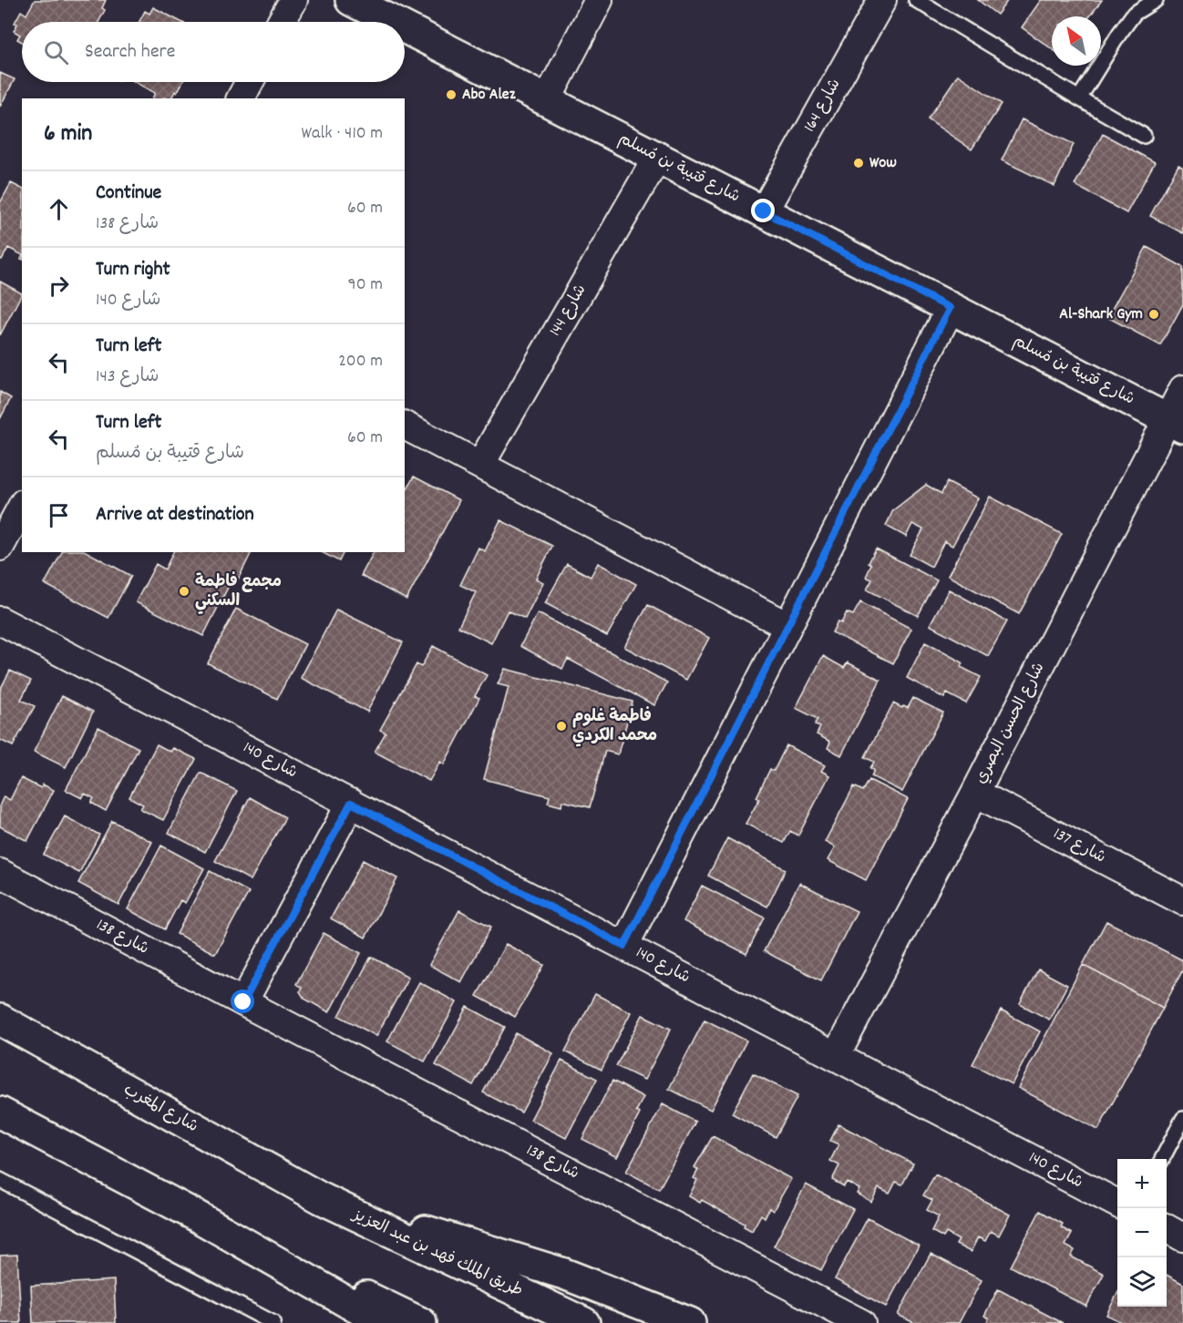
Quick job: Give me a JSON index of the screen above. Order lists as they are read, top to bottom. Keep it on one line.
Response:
{"streets":{"main road":["شارع قتيبة بن مُسلم","شارع المغرب","طريق الملك فهد بن عبد العزيز"],"street":["شارع 164","شارع 144","شارع الحسن البصري","شارع 140","شارع 137","شارع 138"]},"crossings":[["شارع 164","شارع قتيبة بن مُسلم"],["شارع قتيبة بن مُسلم","شارع 144"],["شارع قتيبة بن مُسلم","شارع الحسن البصري"],["شارع الحسن البصري","شارع 140"],["شارع الحسن البصري","شارع 137"],["شارع المغرب","طريق الملك فهد بن عبد العزيز"]],"places":["Abo Alez","Wow","Al-Shark Gym","مجمع فاطمة السكني","فاطمة غلوم محمد الكردي"],"north":"top left","page":{"search":"Search here","heading":["6 min","Walk · 410 m"],"list":[["Continue","شارع 138","60 m"],["Turn right","شارع 140","90 m"],["Turn left","شارع 143","200 m"],["Turn left","شارع قتيبة بن مُسلم","60 m"],"Arrive at destination"],"map_buttons":["+","−"]}}
